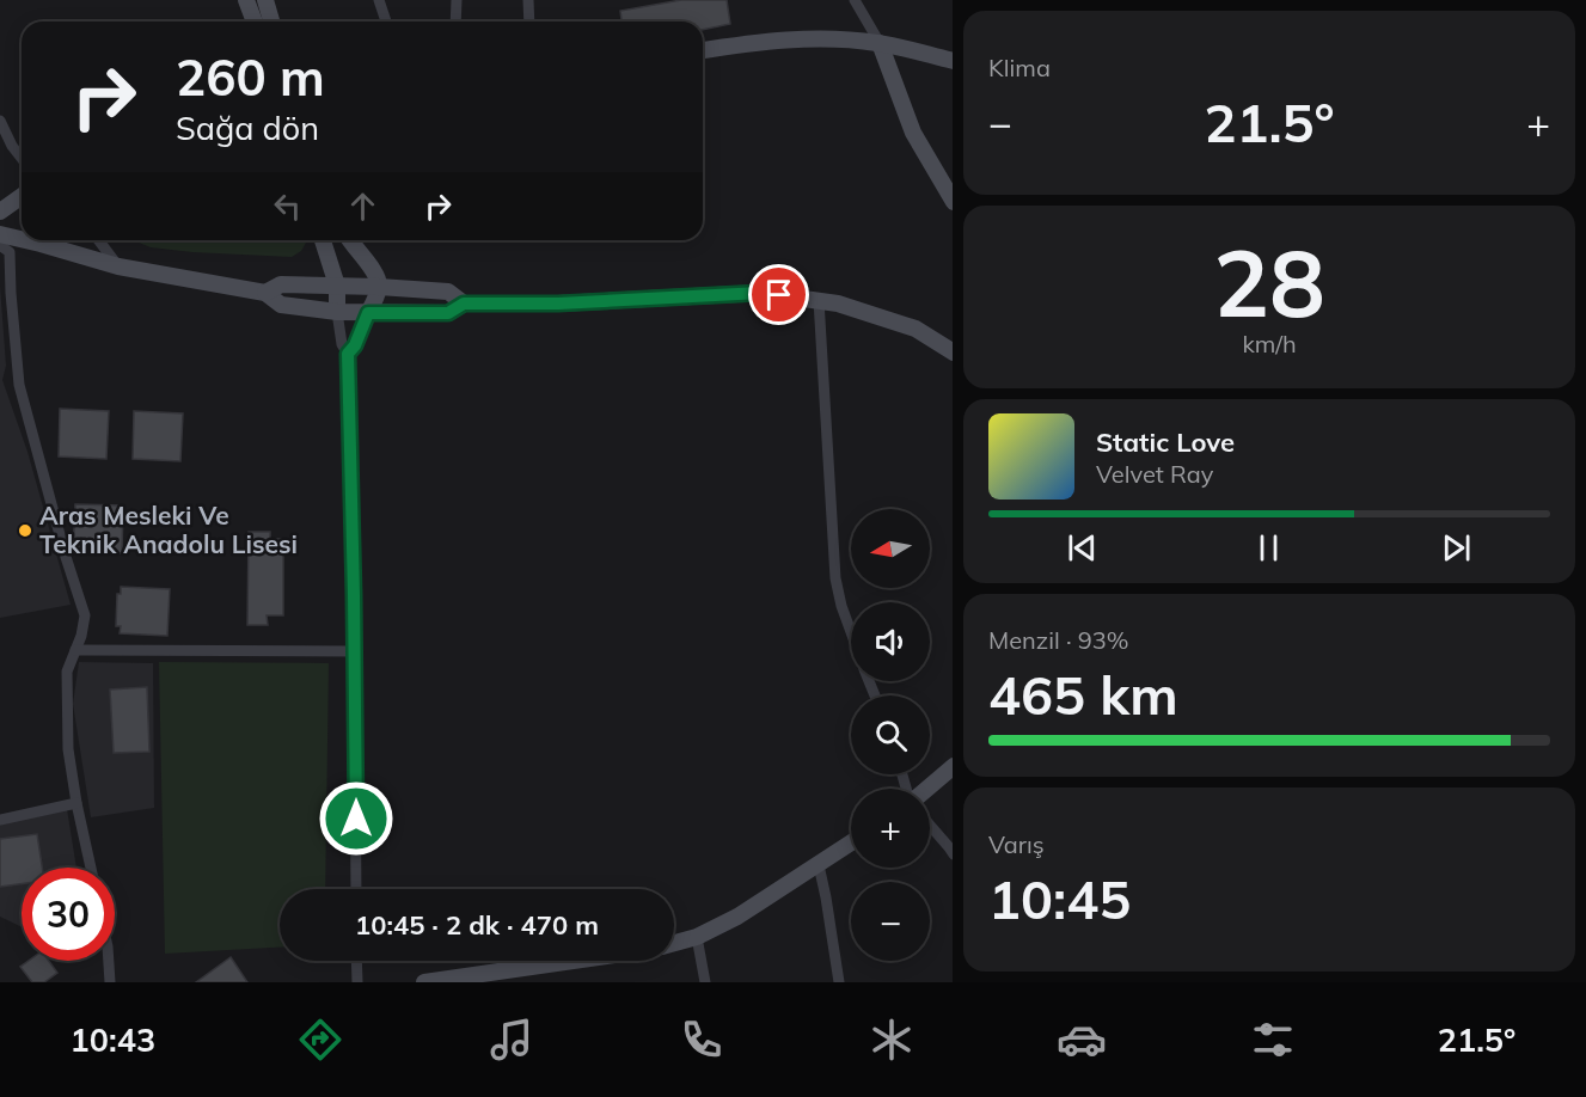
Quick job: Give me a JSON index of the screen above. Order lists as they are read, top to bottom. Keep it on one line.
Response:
{"places":["Aras Mesleki Ve Teknik Anadolu Lisesi"],"north":"left","page":{"tile":["Klima",["28","km/h"],["Menzil · 93%","465 km"],["Varış","10:45"]],"turn":["260 m","Sağa dön"],"heat":["−","21.5°","+"],"song":["Static Love","Velvet Ray"],"map_buttons":["+","−"],"limit":"30","trip":"10:45 · 2 dk · 470 m","tabs":["10:43","21.5°"]}}
